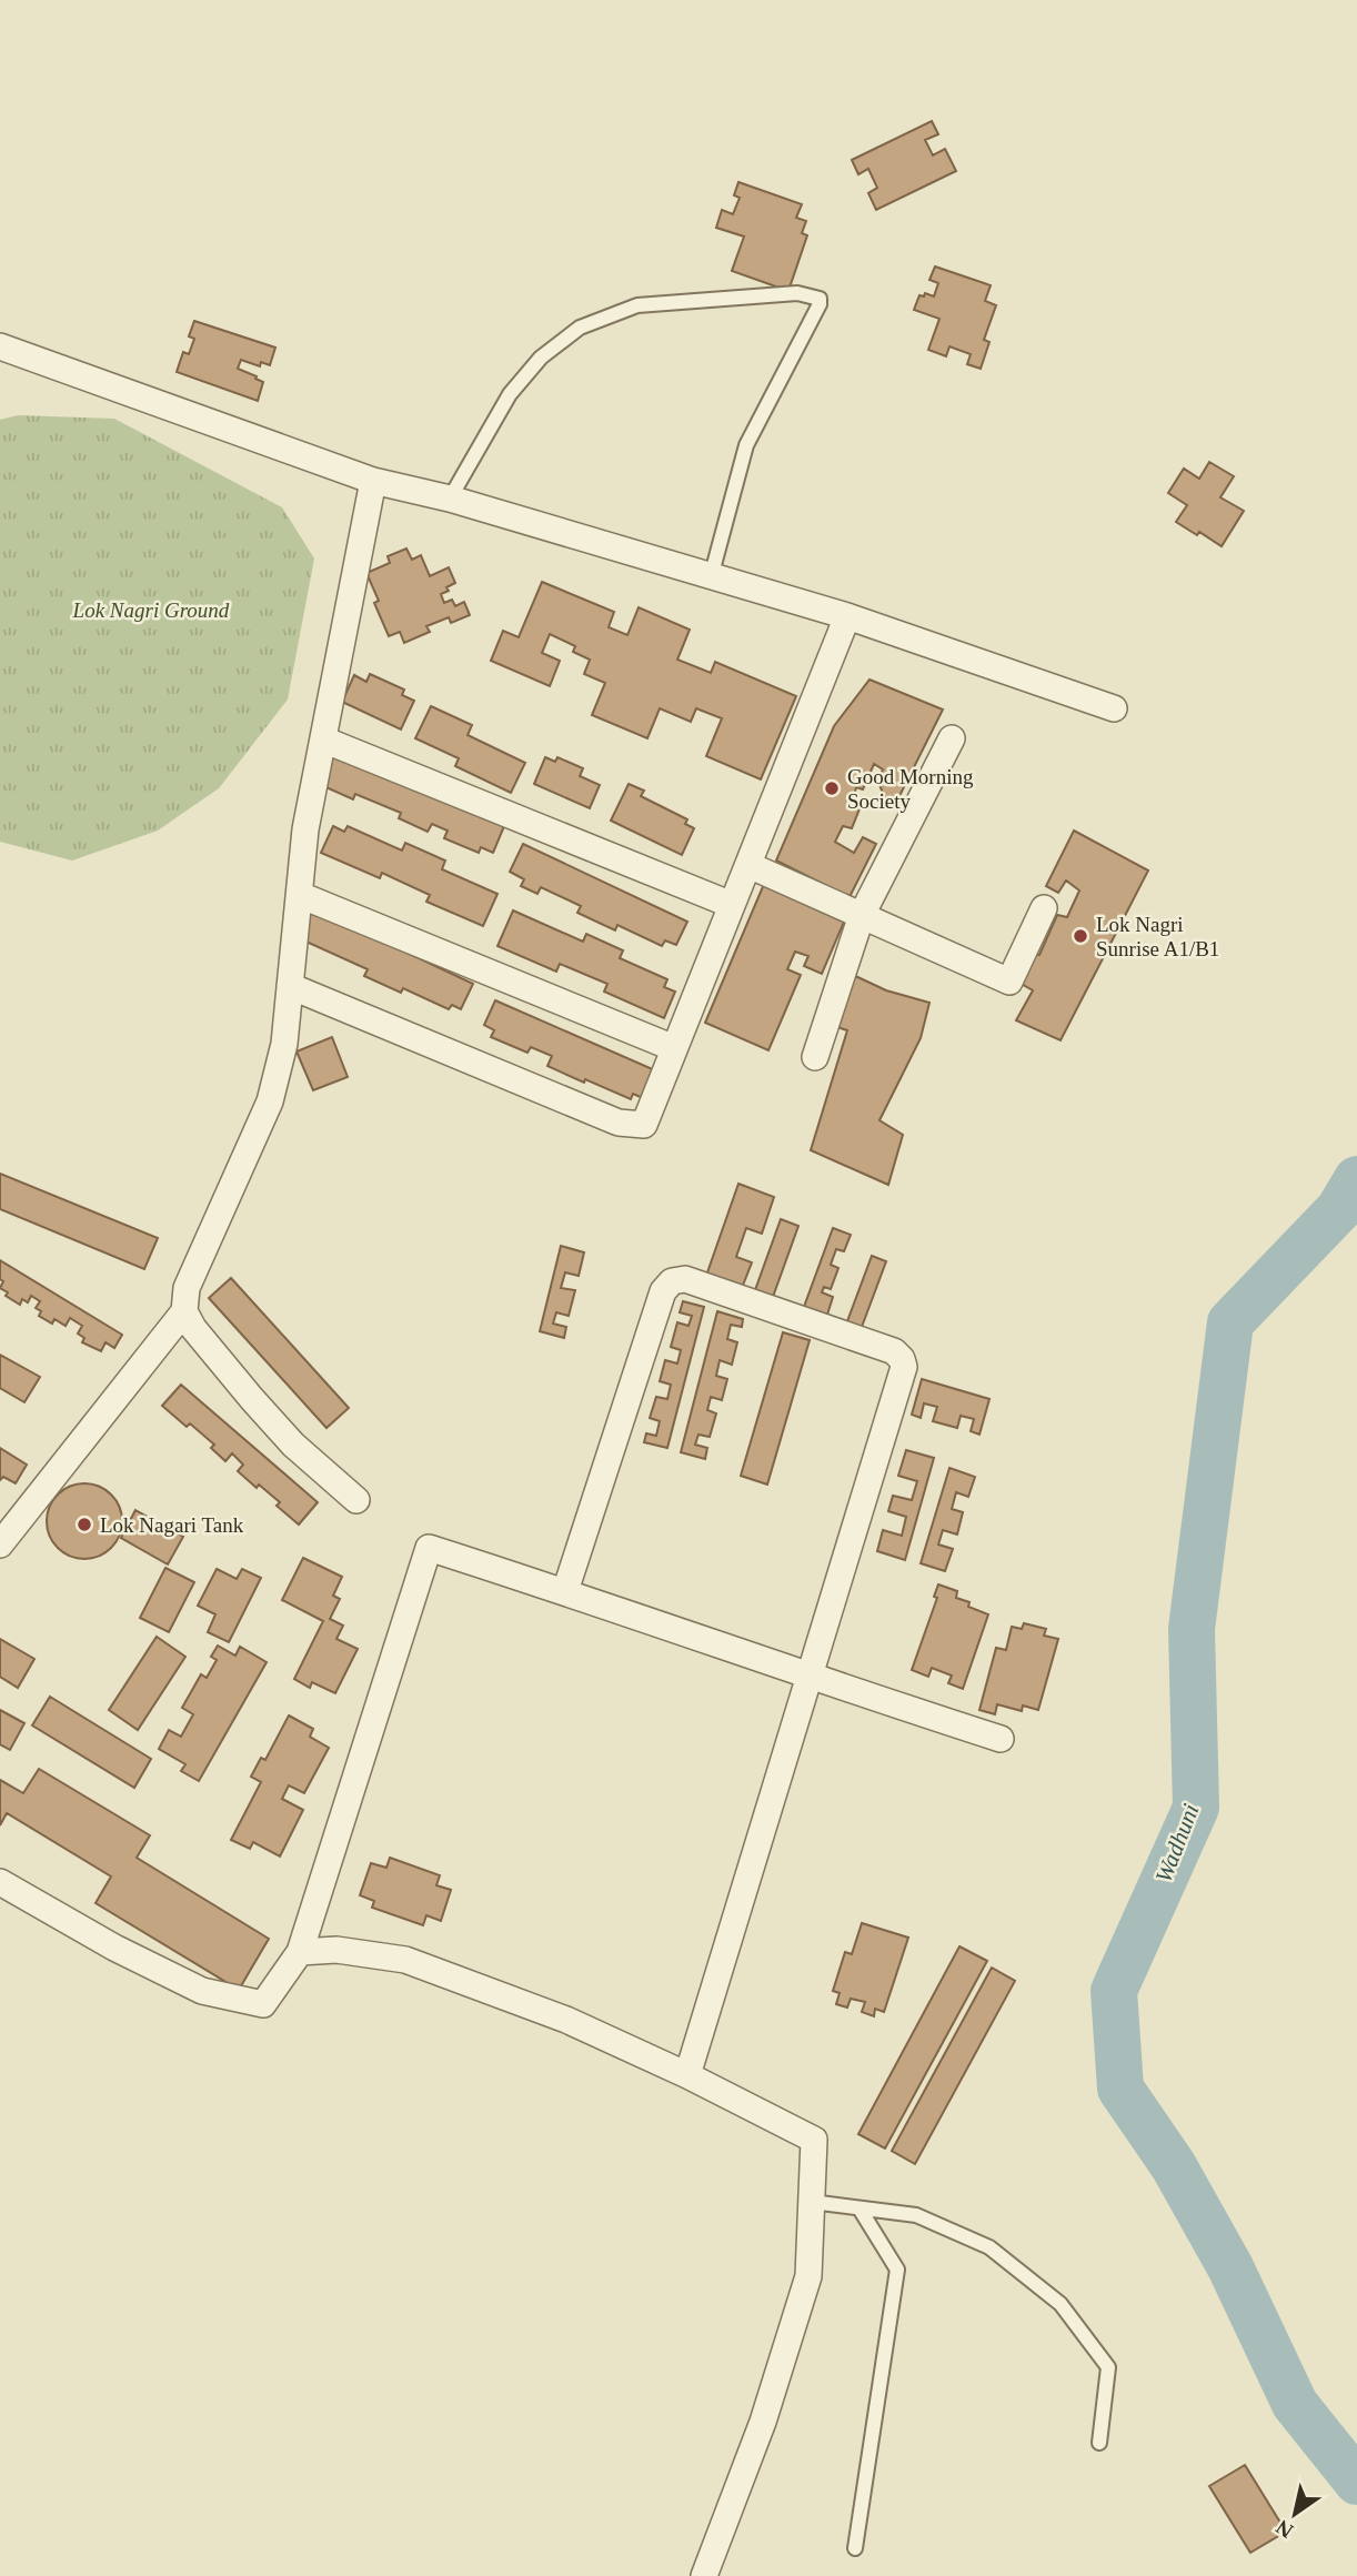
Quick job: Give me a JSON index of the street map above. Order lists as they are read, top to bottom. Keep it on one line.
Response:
{"water":["Wadhuni"],"parks":["Lok Nagri Ground"],"places":["Good Morning Society","Lok Nagri Sunrise A1/B1","Lok Nagari Tank"],"north":"bottom left"}
